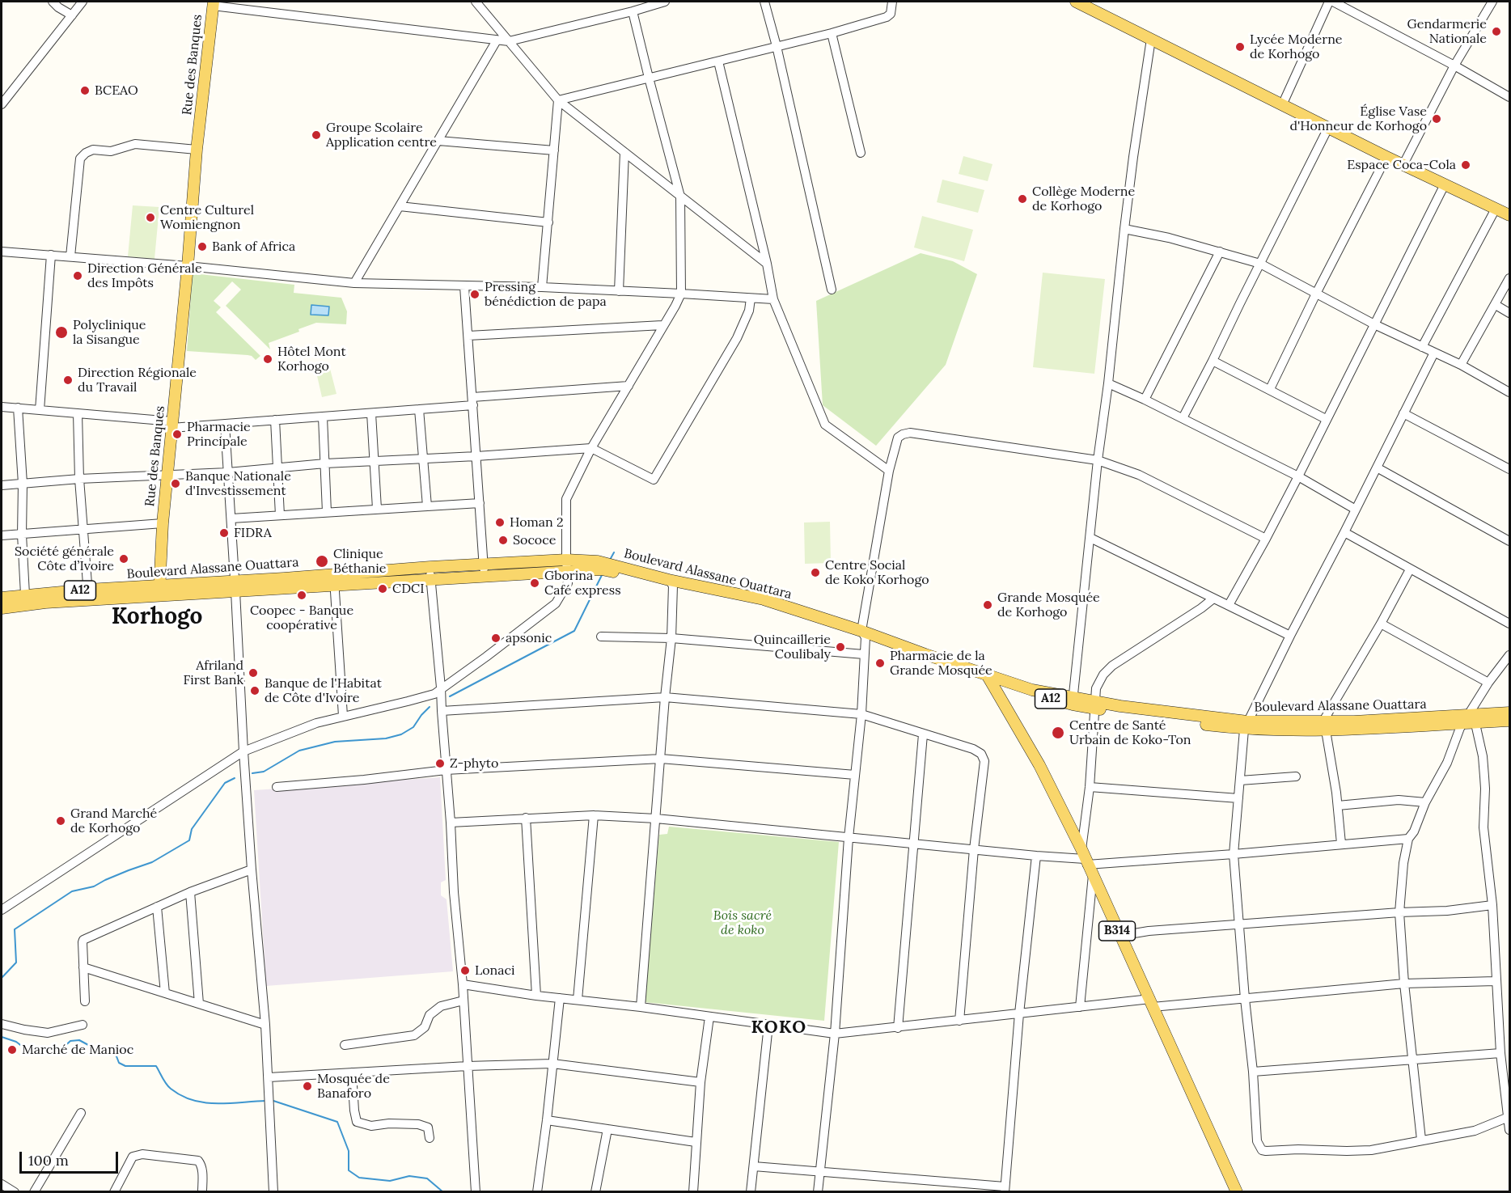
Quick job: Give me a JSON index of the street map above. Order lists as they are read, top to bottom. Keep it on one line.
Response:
{"streets":{"main road":["Rue des Banques","Boulevard Alassane Ouattara","A12","B314"]},"crossings":[["Rue des Banques","Boulevard Alassane Ouattara"],["Boulevard Alassane Ouattara","B314"]],"districts":["Korhogo","KOKO"],"parks":["Bois sacré de koko"],"places":["Gendarmerie Nationale","Lycée Moderne de Korhogo","BCEAO","Église Vase d'Honneur de Korhogo","Groupe Scolaire Application centre","Espace Coca-Cola","Collège Moderne de Korhogo","Centre Culturel Womiengnon","Bank of Africa","Direction Générale des Impôts","Pressing bénédiction de papa","Polyclinique la Sisangue","Hôtel Mont Korhogo","Direction Régionale du Travail","Pharmacie Principale","Banque Nationale d'Investissement","Homan 2","FIDRA","Sococe","Société générale Côte d’Ivoire","Clinique Béthanie","Centre Social de Koko Korhogo","Gborina Café express","CDCI","Coopec - Banque coopérative","Grande Mosquée de Korhogo","apsonic","Quincaillerie Coulibaly","Pharmacie de la Grande Mosquée","Afriland First Bank","Banque de l'Habitat de Côte d'Ivoire","Centre de Santé Urbain de Koko-Ton","Z-phyto","Grand Marché de Korhogo","Lonaci","Marché de Manioc","Mosquée de Banaforo"],"scale_bar":"100 m"}
